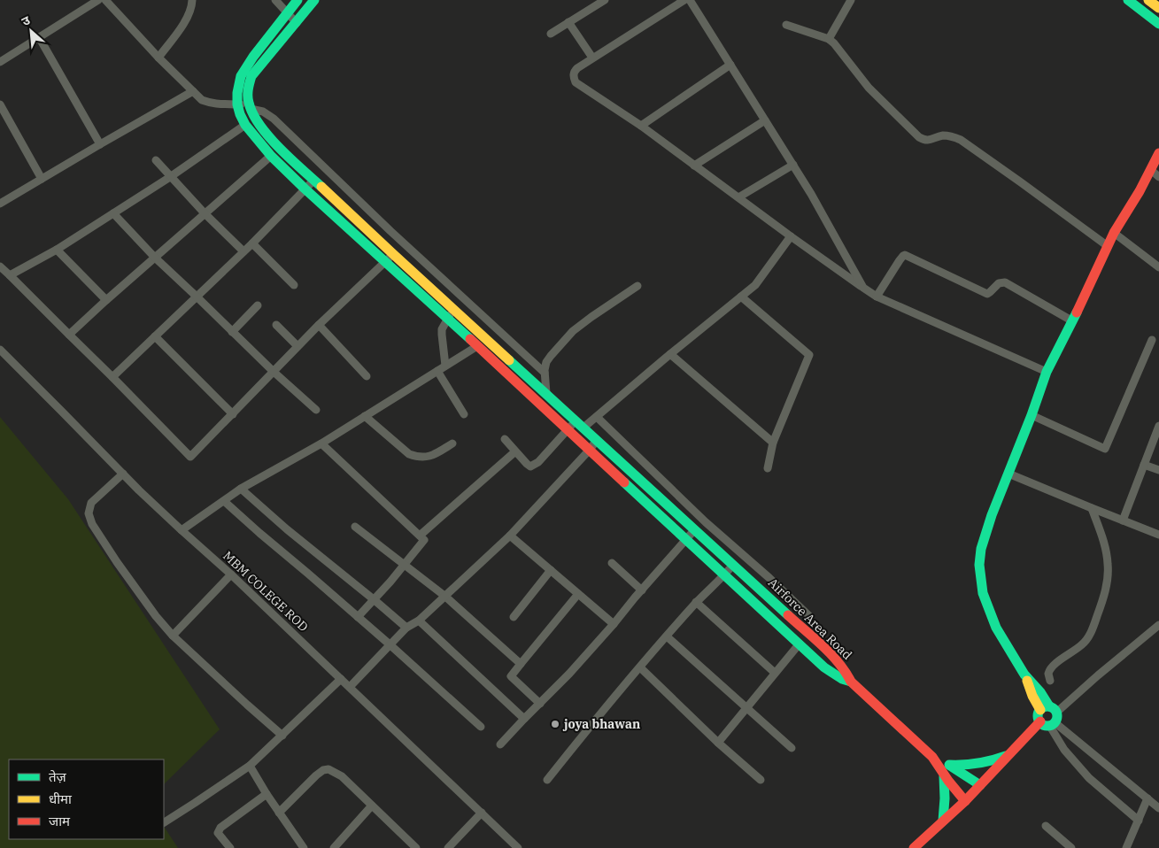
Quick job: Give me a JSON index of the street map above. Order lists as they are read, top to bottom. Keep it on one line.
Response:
{"streets":{"street":["MBM COLEGE ROD","Airforce Area Road"]},"places":["joya bhawan"],"legend":["तेज़","धीमा","जाम"],"north":"top left"}
